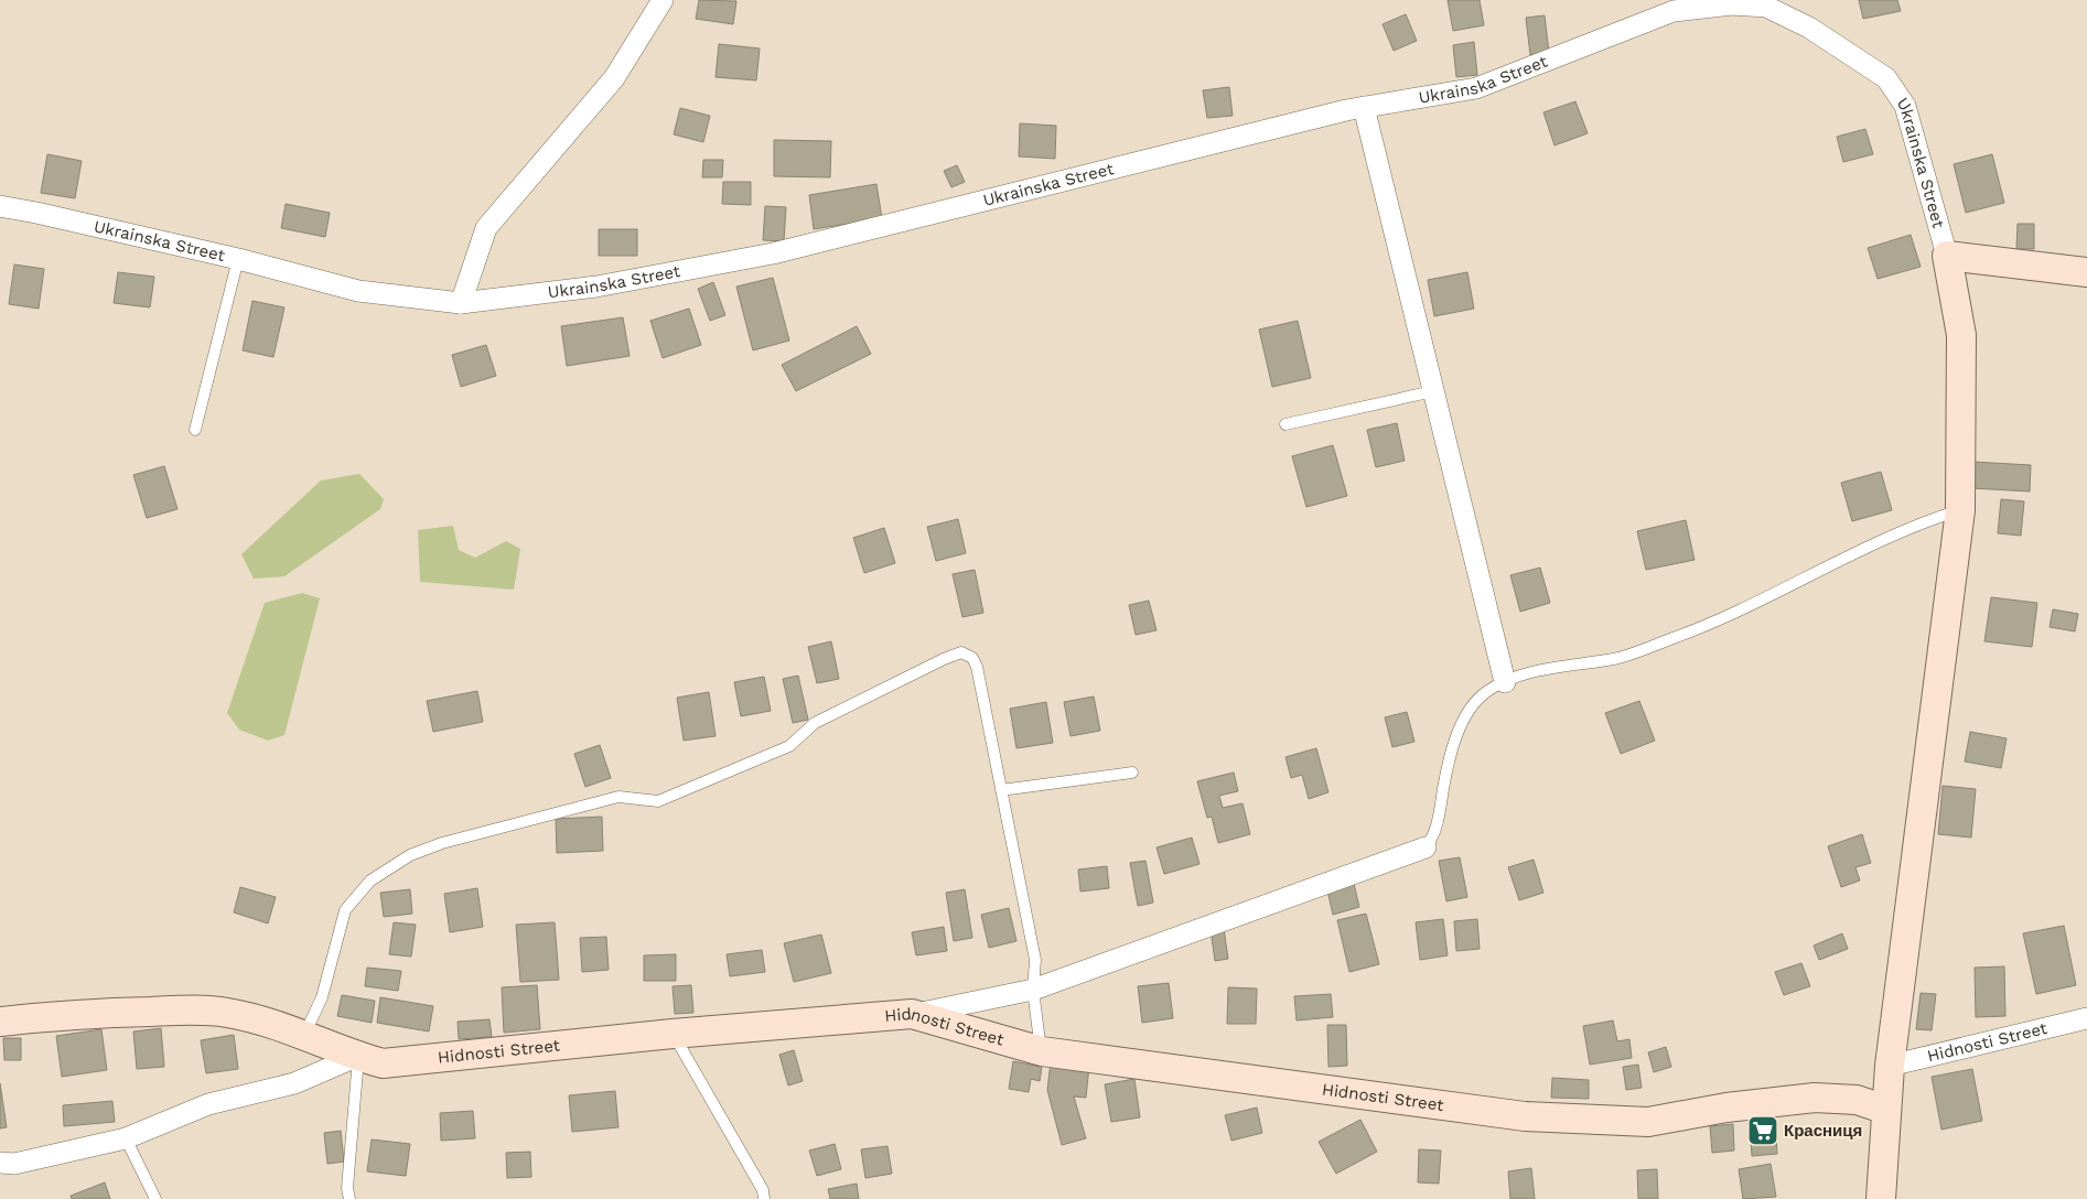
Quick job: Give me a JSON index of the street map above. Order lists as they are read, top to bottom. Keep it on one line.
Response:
{"streets":{"street":["Ukrainska Street","Hidnosti Street"]},"places":{"supermarket":["Красниця"]}}
